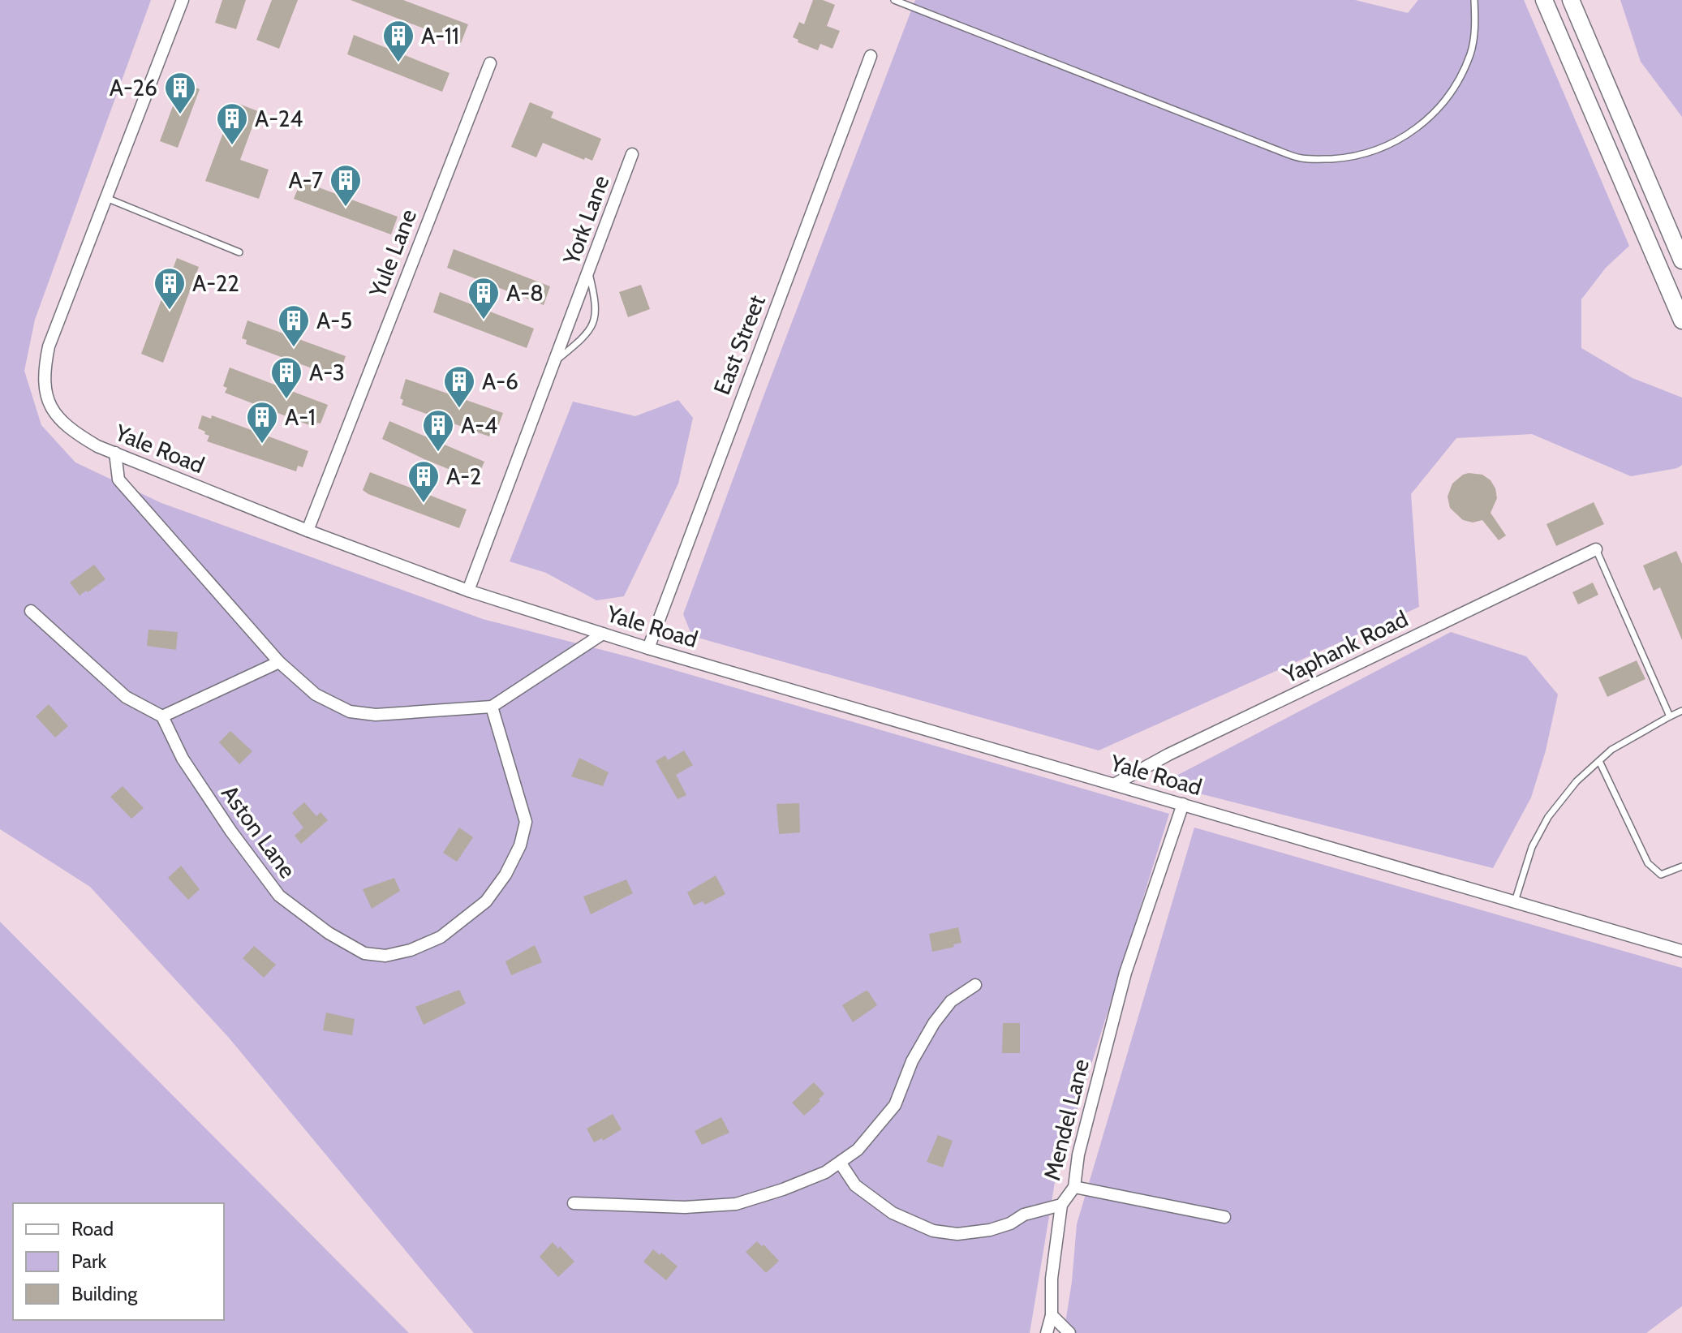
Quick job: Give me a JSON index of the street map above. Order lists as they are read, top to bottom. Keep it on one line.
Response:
{"streets":{"street":["York Lane","Yule Lane","East Street","Yale Road","Yaphank Road","Aston Lane","Mendel Lane"]},"crossings":[["York Lane","Yale Road"],["Yule Lane","Yale Road"],["East Street","Yale Road"],["Yale Road","Yaphank Road"],["Yale Road","Mendel Lane"]],"places":{"building":["A-11","A-26","A-24","A-7","A-22","A-8","A-5","A-3","A-6","A-1","A-4","A-2"]},"legend":["Road","Park","Building"]}
